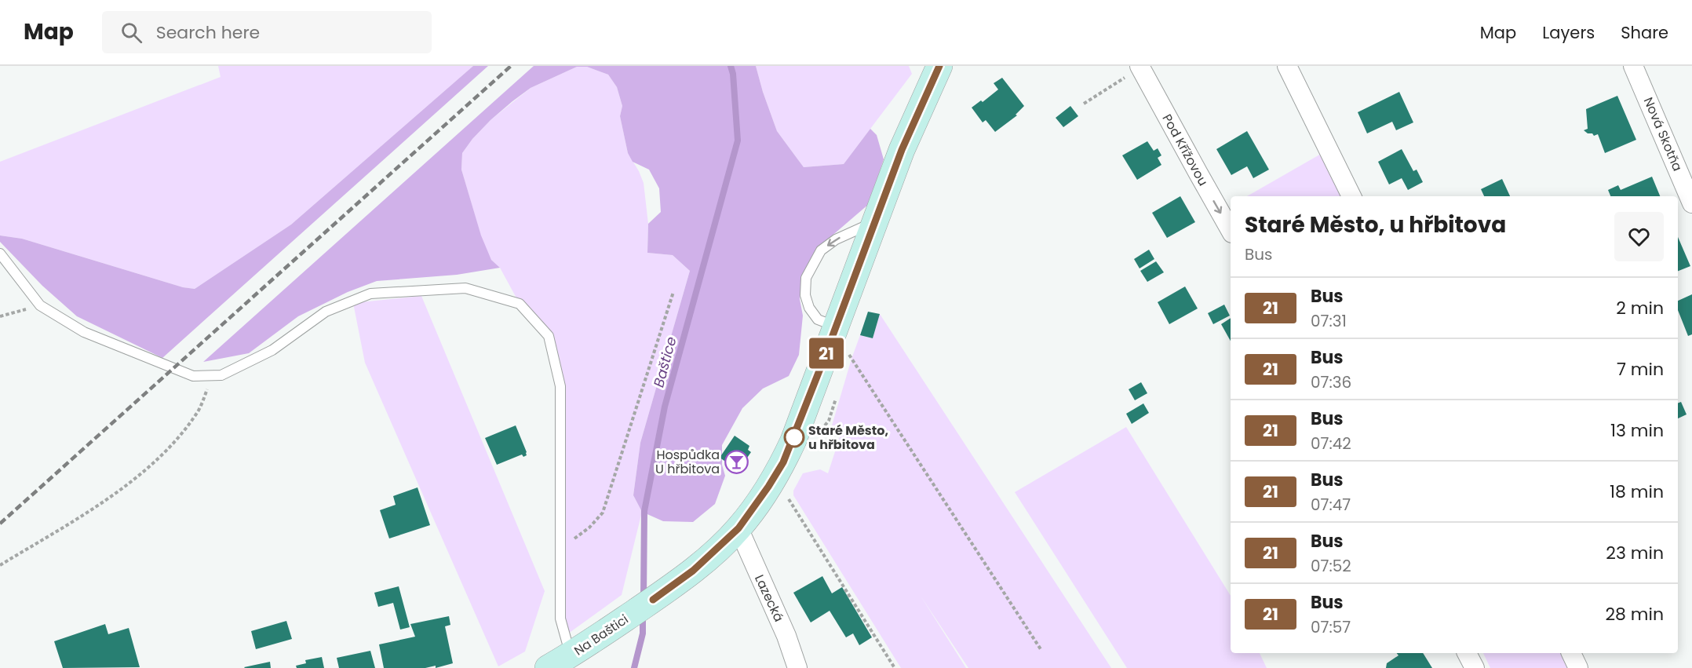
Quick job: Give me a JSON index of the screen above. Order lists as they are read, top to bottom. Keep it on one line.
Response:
{"streets":{"main road":["Na Baštici"],"street":["Nová Skotňa","Pod Křížovou","Lazecká"]},"crossings":[["Lazecká","Na Baštici"]],"water":["Baštice"],"places":{"other":["Staré Město, u hřbitova"],"bar":["Hospůdka U hřbitova"]},"lines":["bus line 21"],"page":{"header":"Map","search":"Search here","nav":["Map","Layers","Share"],"on_map":"21","heading":["Staré Město, u hřbitova","Bus"],"list":[{"mark":"21","name":"Bus","note":"07:31","value":"2 min"},{"mark":"21","name":"Bus","note":"07:36","value":"7 min"},{"mark":"21","name":"Bus","note":"07:42","value":"13 min"},{"mark":"21","name":"Bus","note":"07:47","value":"18 min"},{"mark":"21","name":"Bus","note":"07:52","value":"23 min"},{"mark":"21","name":"Bus","note":"07:57","value":"28 min"}]}}
